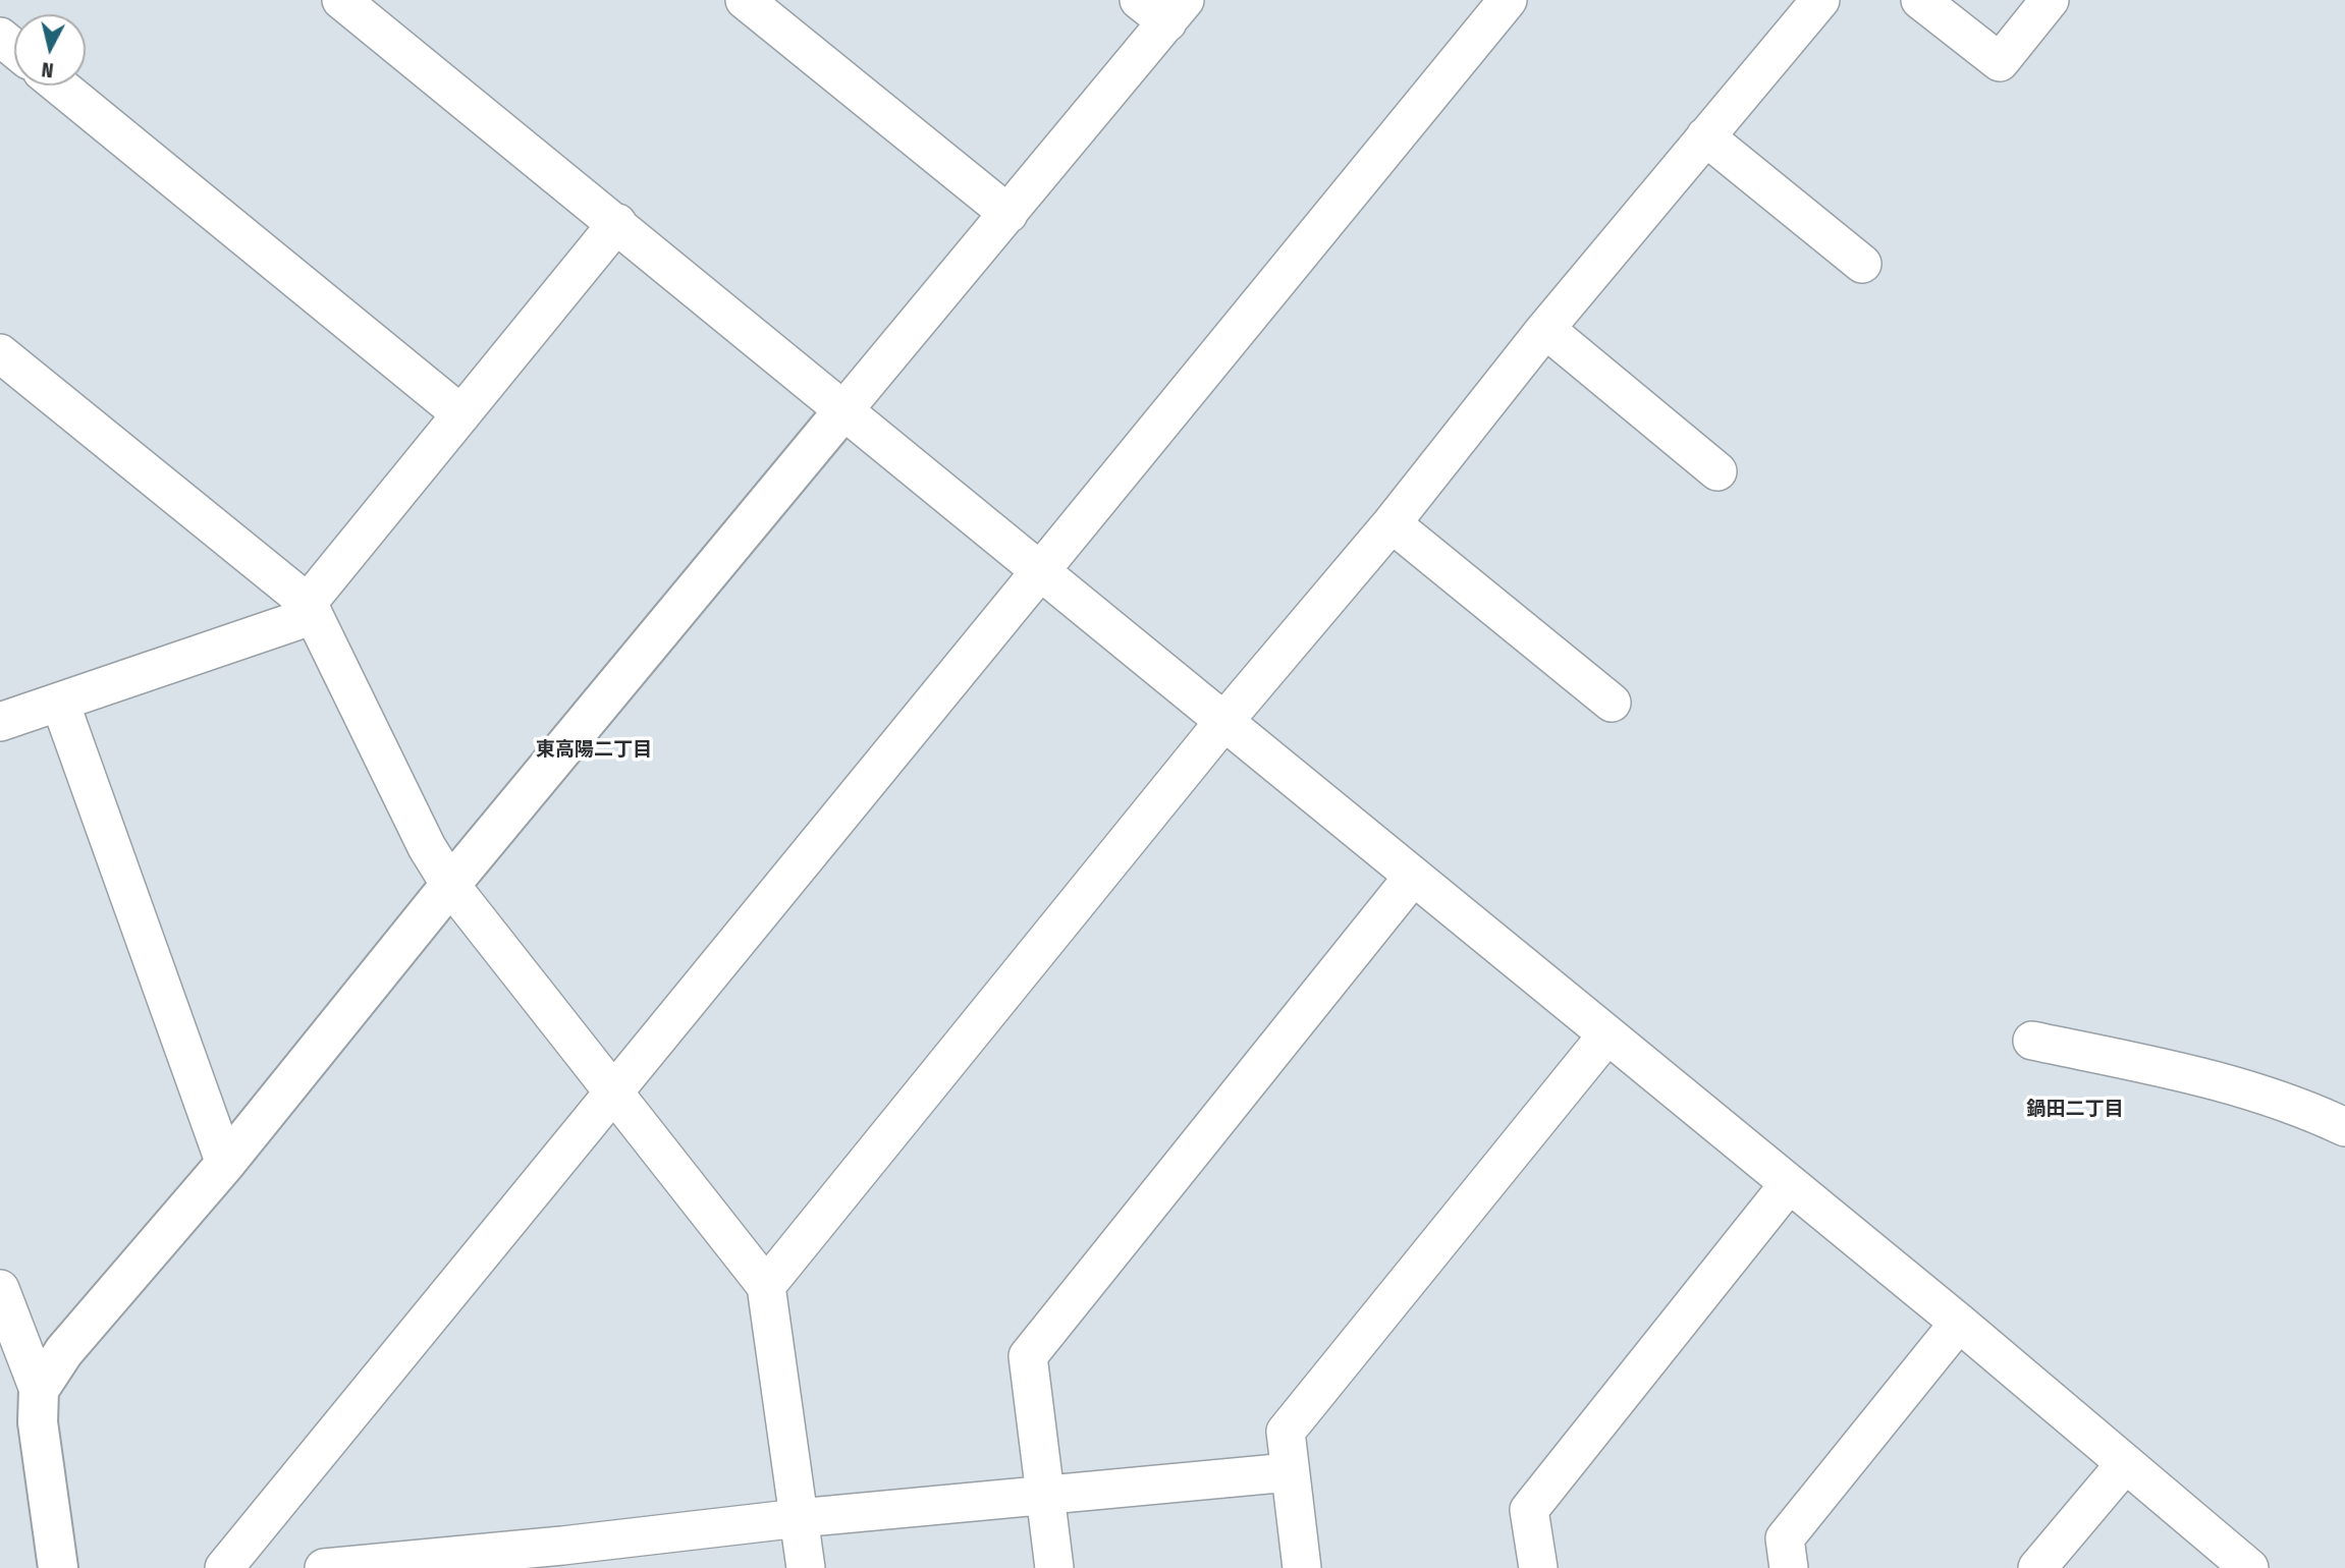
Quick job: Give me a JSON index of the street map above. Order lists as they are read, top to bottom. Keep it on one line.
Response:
{"districts":["東高陽二丁目","鍋田二丁目"],"north":"bottom"}
